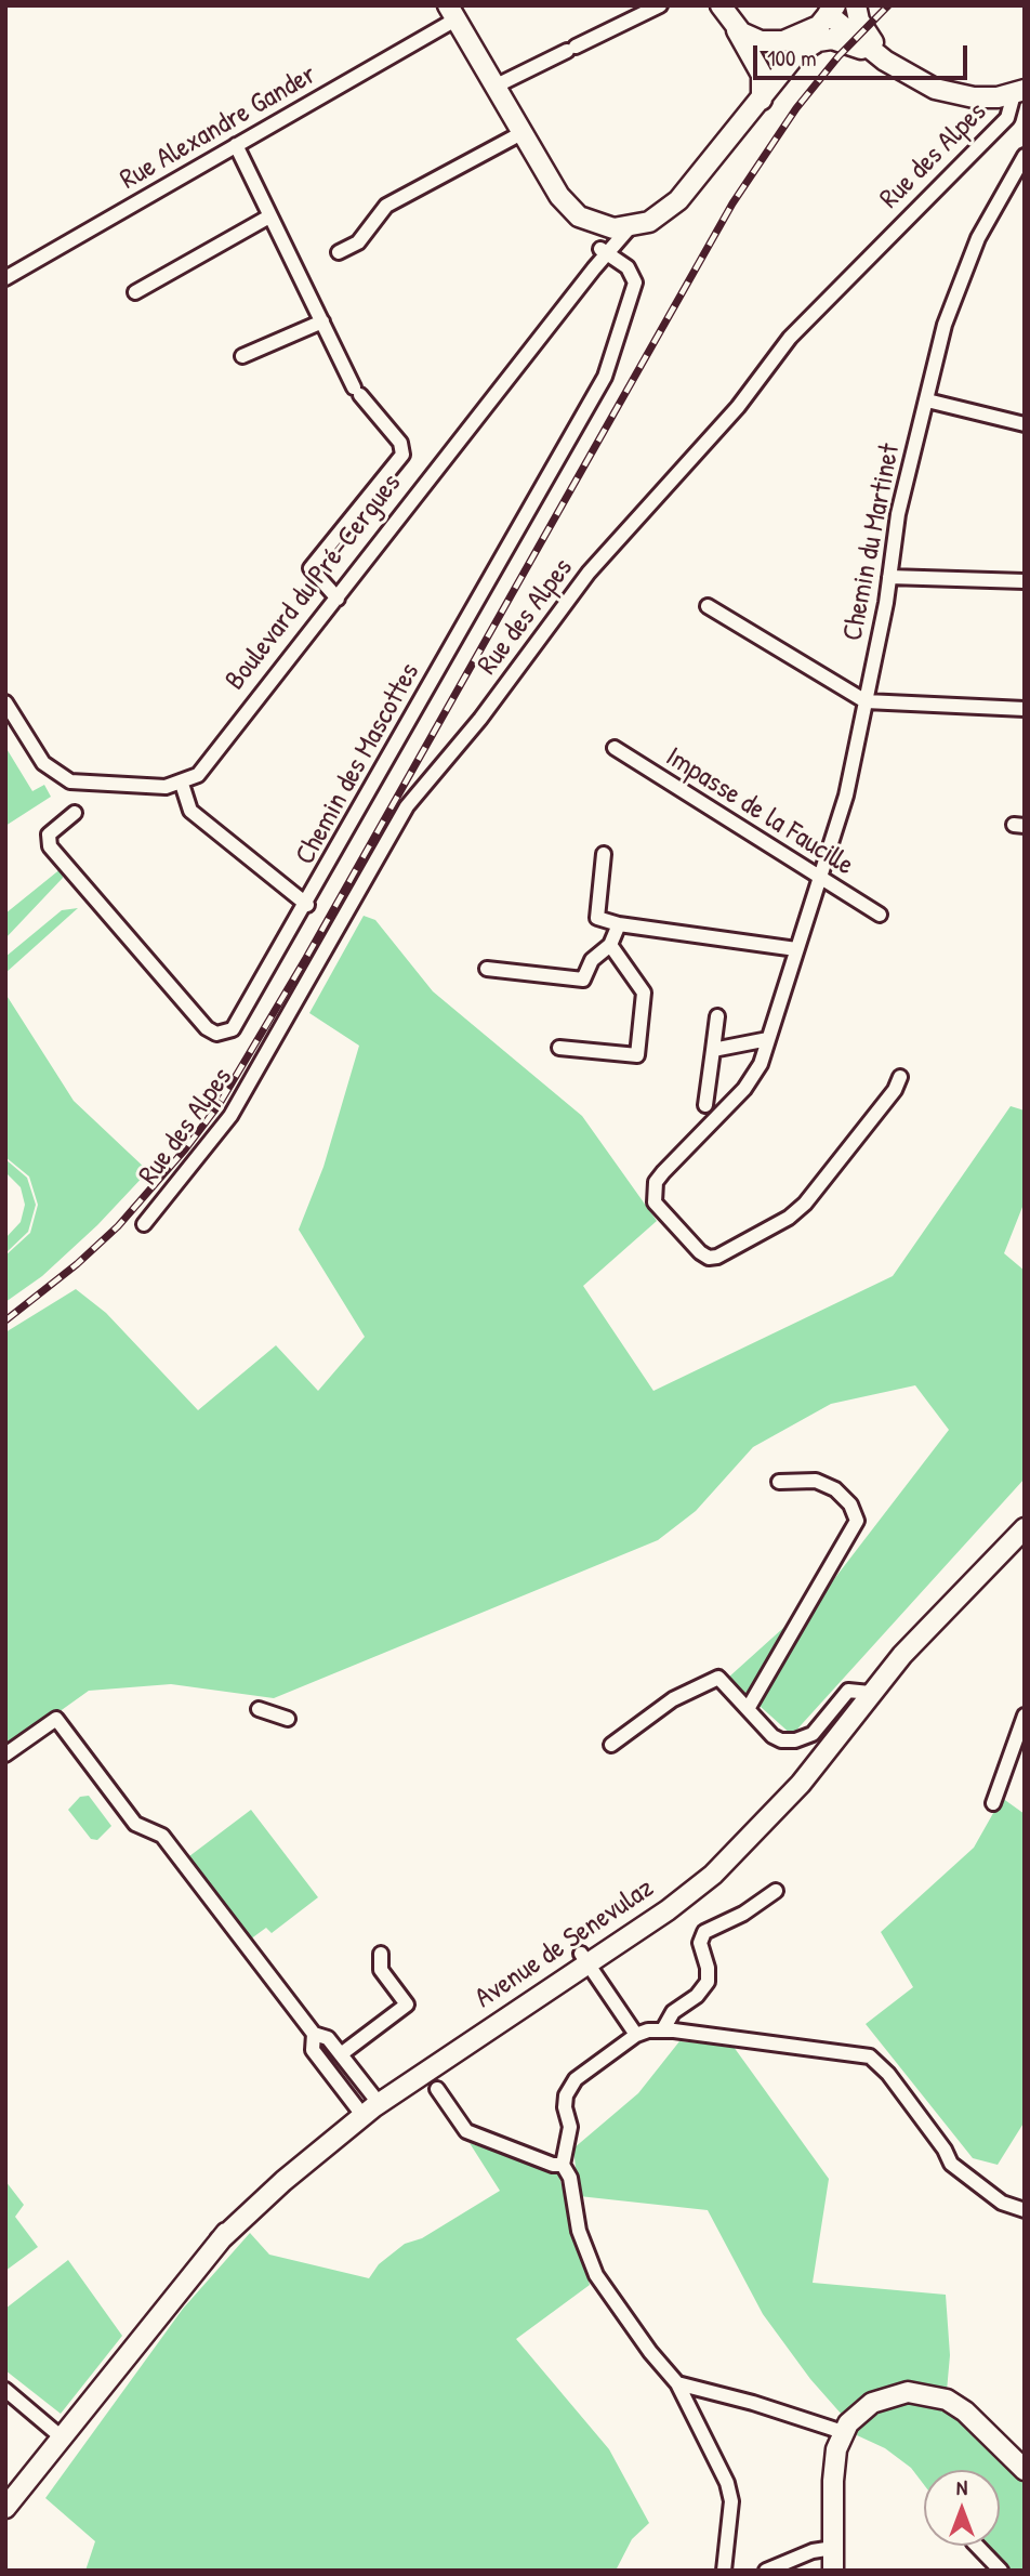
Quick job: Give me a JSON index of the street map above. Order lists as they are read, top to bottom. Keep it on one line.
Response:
{"streets":{"main road":["Boulevard du Pré-Cergues","Avenue de Senevulaz"],"street":["Rue Alexandre Gander","Rue des Alpes","Chemin du Martinet","Chemin des Mascottes","Impasse de la Faucille"]},"crossings":[["Chemin du Martinet","Impasse de la Faucille"],["Boulevard du Pré-Cergues","Chemin des Mascottes"]],"scale_bar":"100 m","north":"top"}
